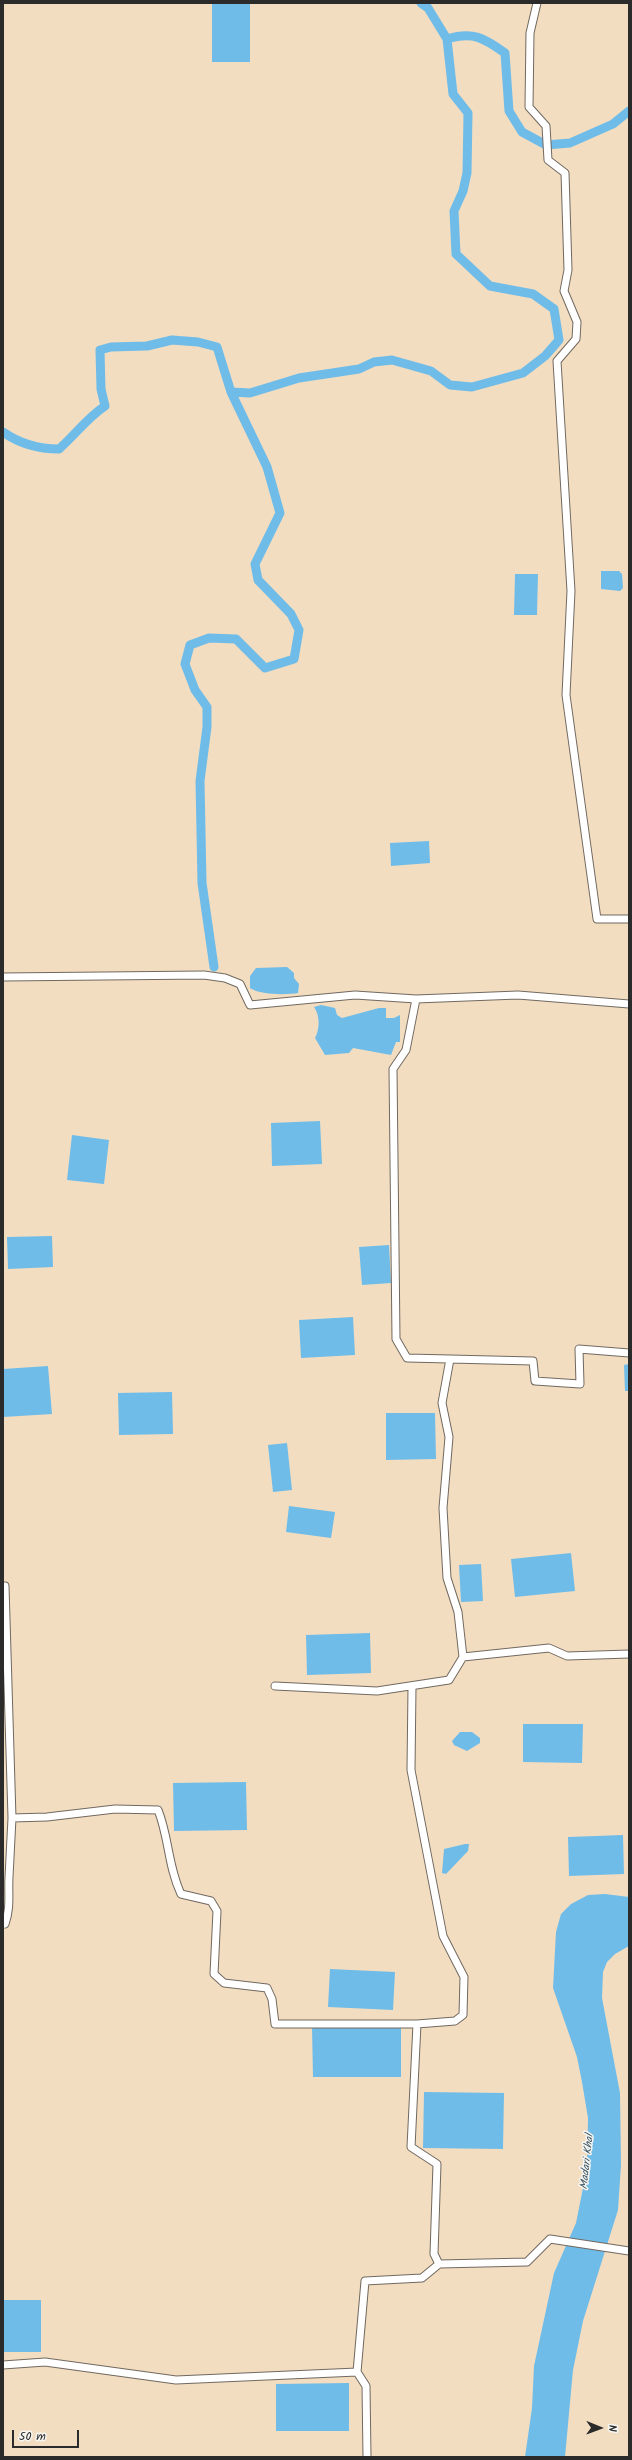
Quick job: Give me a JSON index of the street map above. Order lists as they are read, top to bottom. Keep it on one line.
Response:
{"water":["Madari Khal"],"scale_bar":"50 m","north":"right"}
